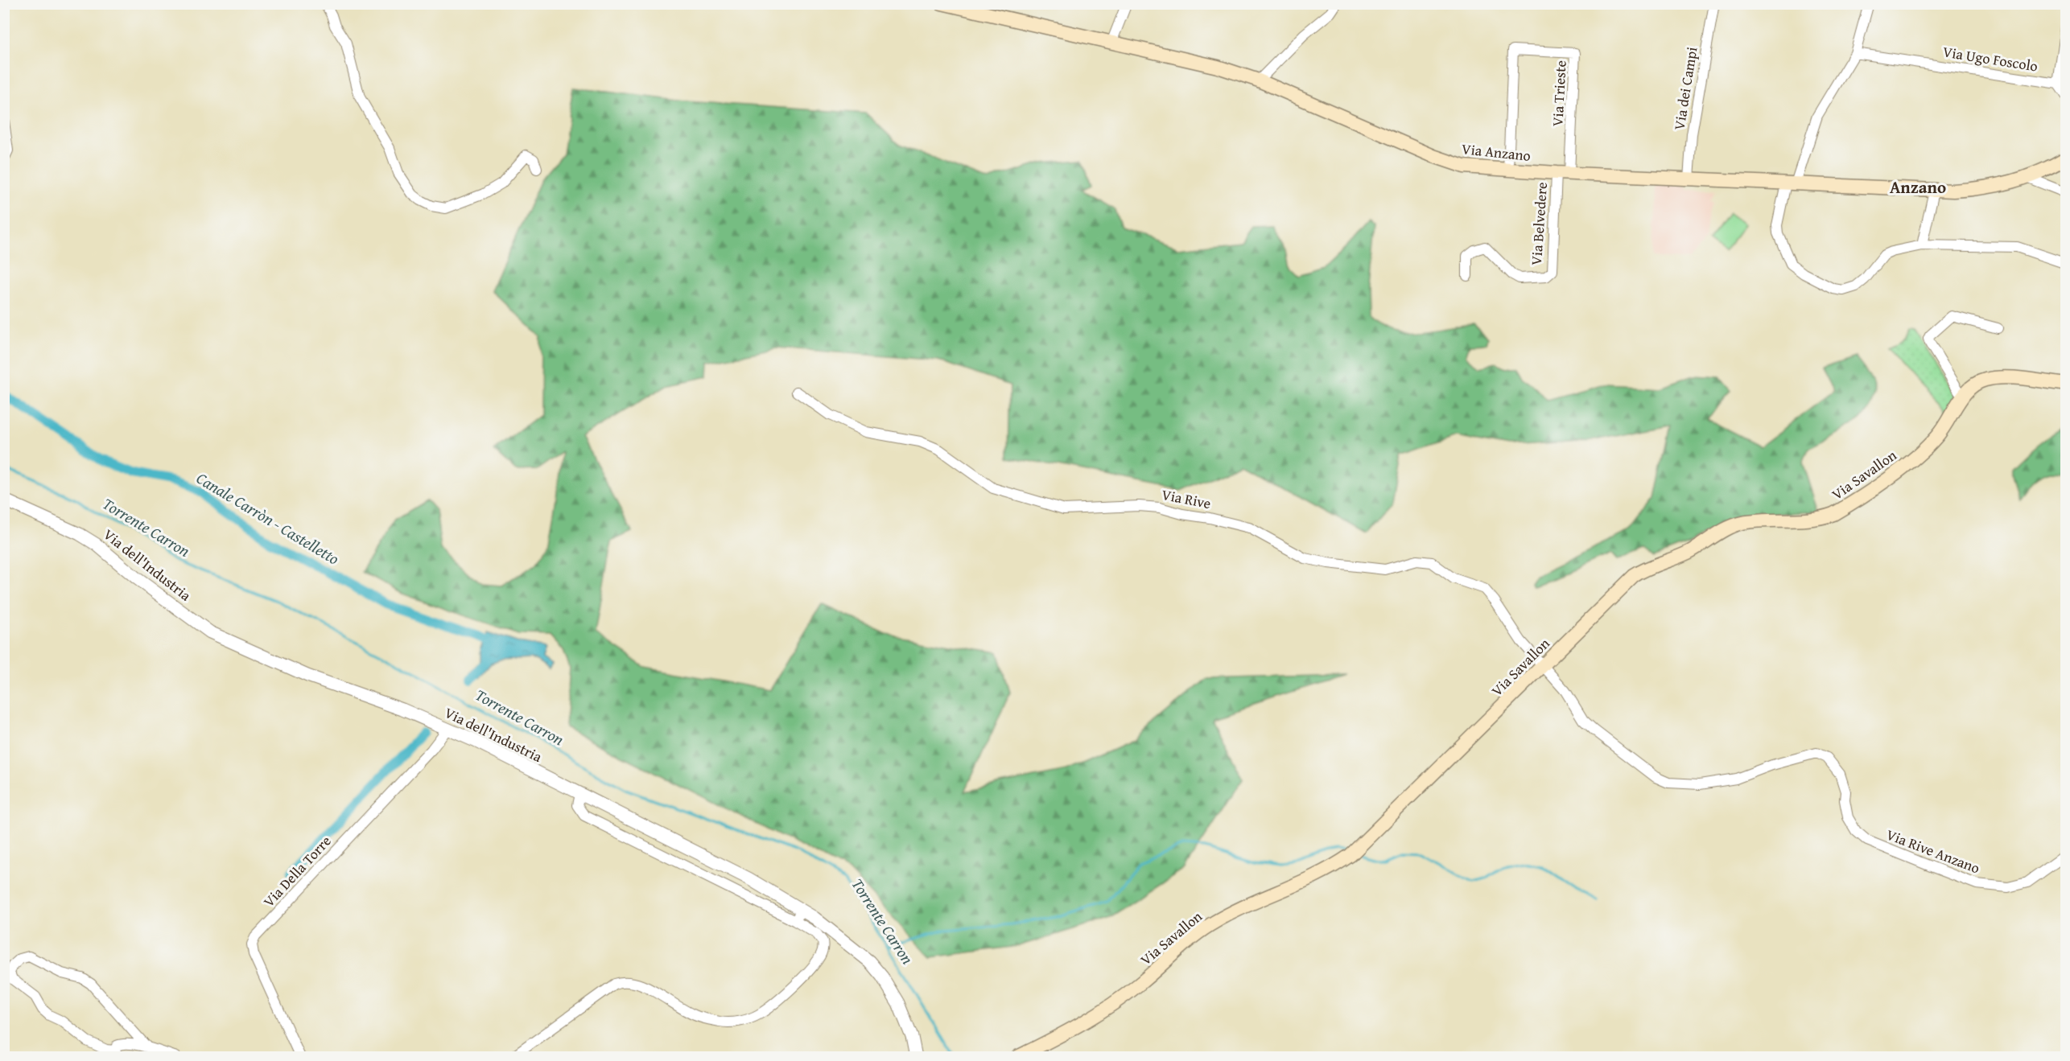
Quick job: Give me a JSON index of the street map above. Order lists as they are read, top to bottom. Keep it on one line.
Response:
{"streets":{"main road":["Via Anzano","Via Savallon"],"street":["Via Ugo Foscolo","Via dei Campi","Via Trieste","Via Belvedere","Via Rive","Via dell'Industria","Via Rive Anzano","Via Della Torre"]},"crossings":[["Via dei Campi","Via Anzano"],["Via Trieste","Via Anzano"],["Via Trieste","Via Belvedere"],["Via Anzano","Via Belvedere"],["Via Savallon","Via Rive"],["Via Rive","Via Rive Anzano"],["Via dell'Industria","Via Della Torre"]],"districts":["Anzano"],"water":["Canale Carròn - Castelletto","Torrente Carron"]}
